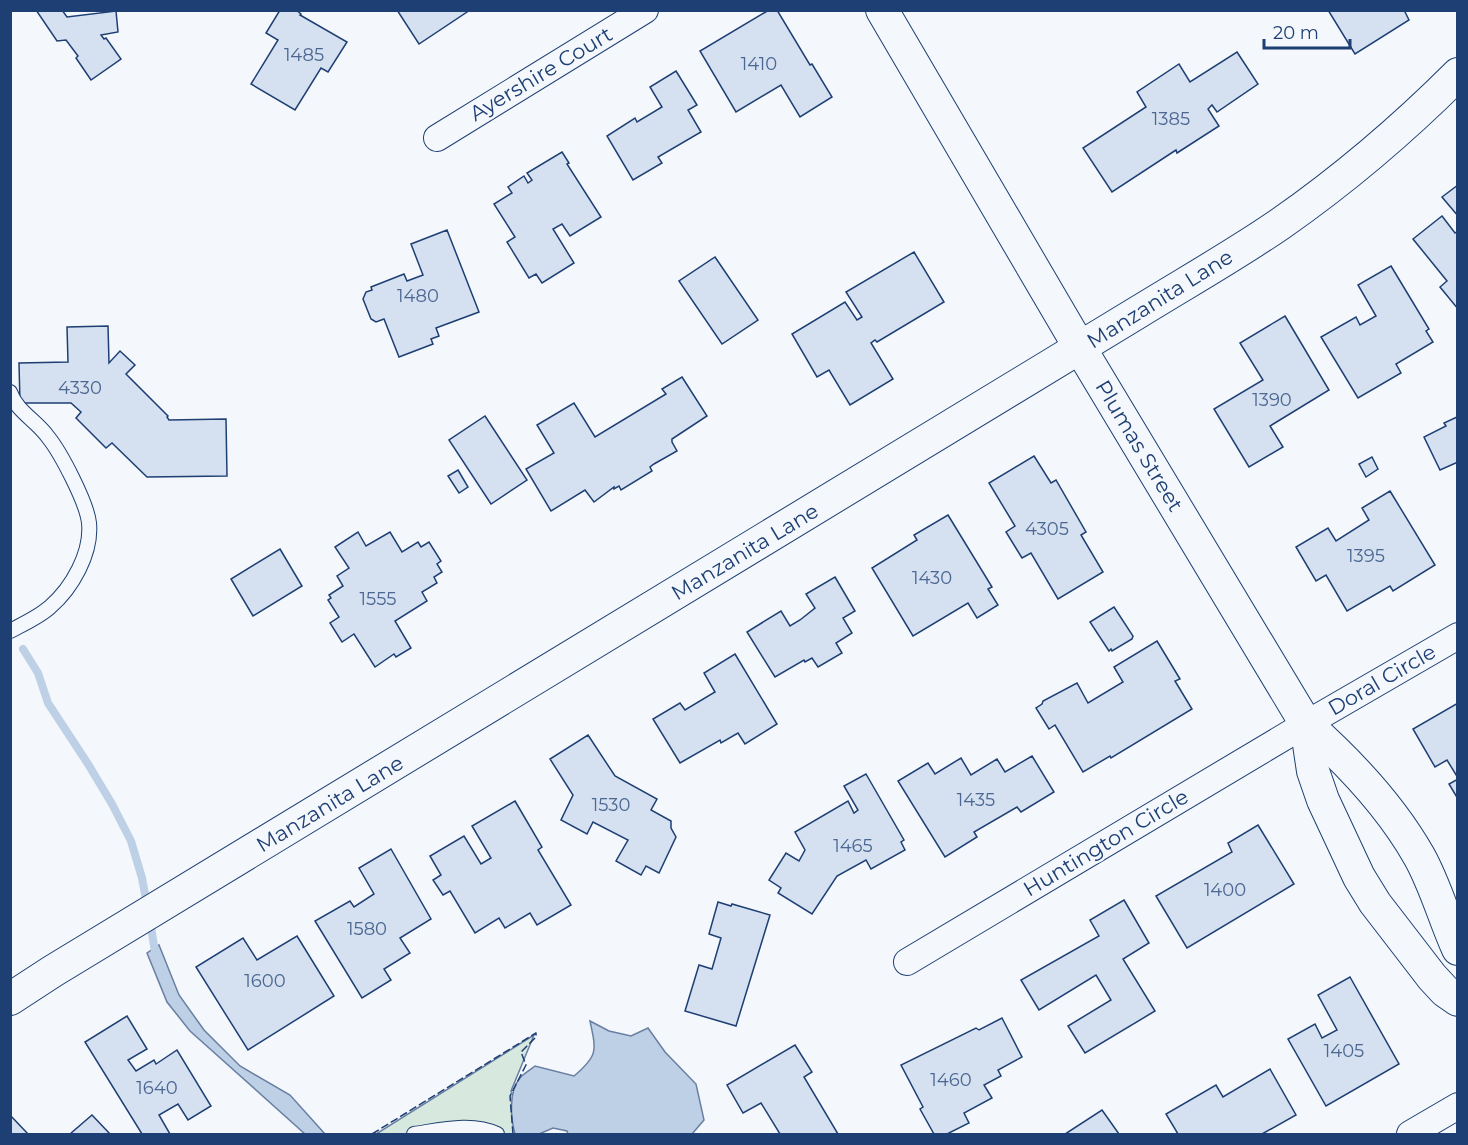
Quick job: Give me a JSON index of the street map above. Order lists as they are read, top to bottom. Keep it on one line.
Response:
{"streets":{"street":["Ayershire Court","Manzanita Lane","Plumas Street","Doral Circle","Huntington Circle"]},"crossings":[["Manzanita Lane","Plumas Street"],["Plumas Street","Doral Circle"],["Plumas Street","Huntington Circle"],["Doral Circle","Huntington Circle"]],"house_numbers":["1485","1410","1385","1480","4330","1390","4305","1395","1430","1555","1435","1530","1465","1400","1580","1600","1405","1460","1640"],"scale_bar":"20 m"}
